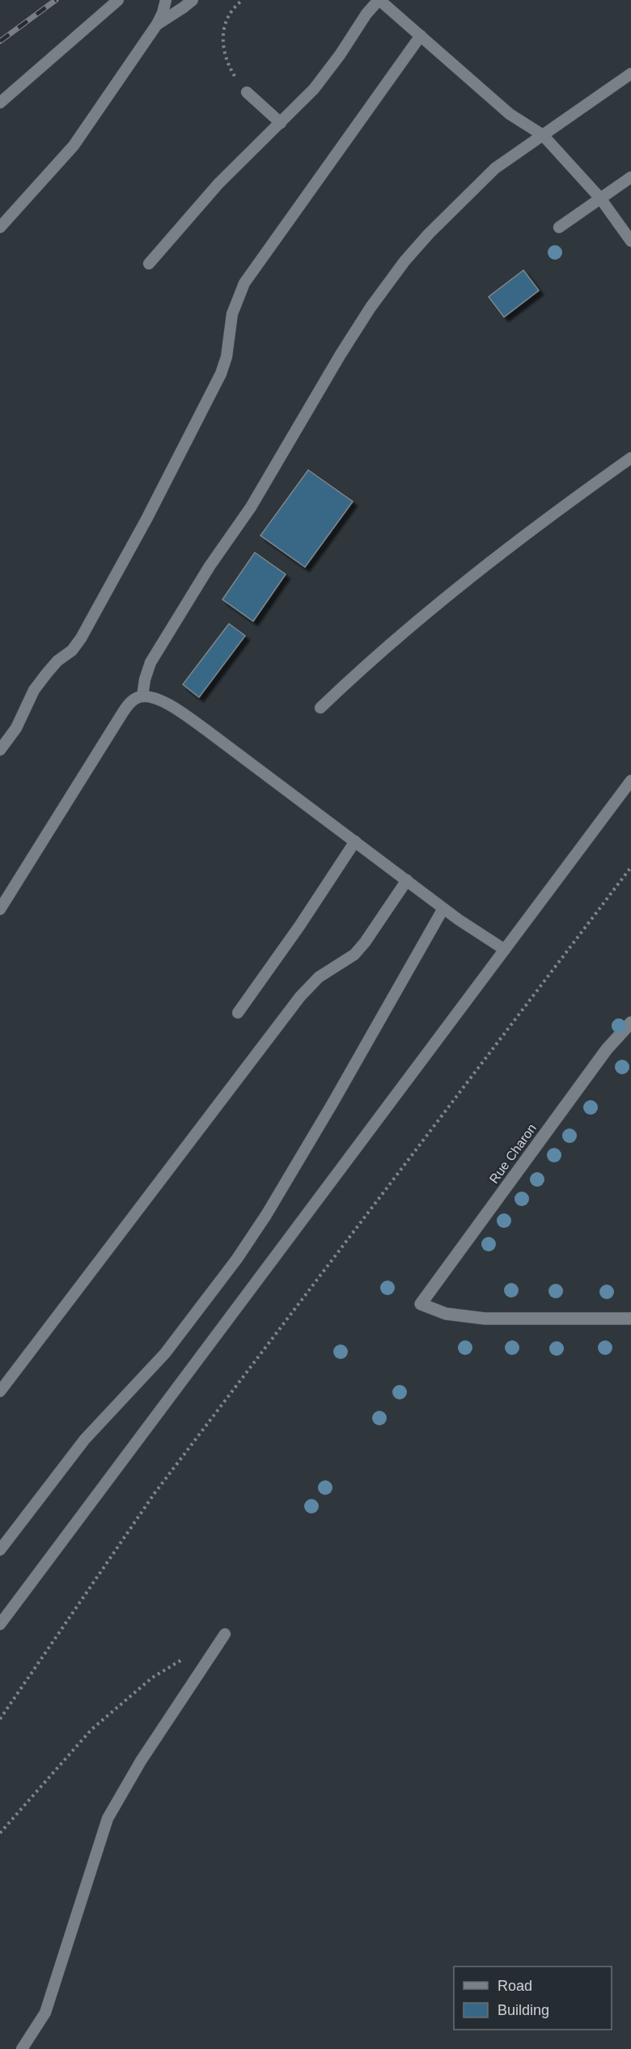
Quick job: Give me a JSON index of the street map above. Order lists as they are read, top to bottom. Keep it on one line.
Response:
{"streets":{"street":["Rue Charon"]},"legend":["Road","Building"]}
